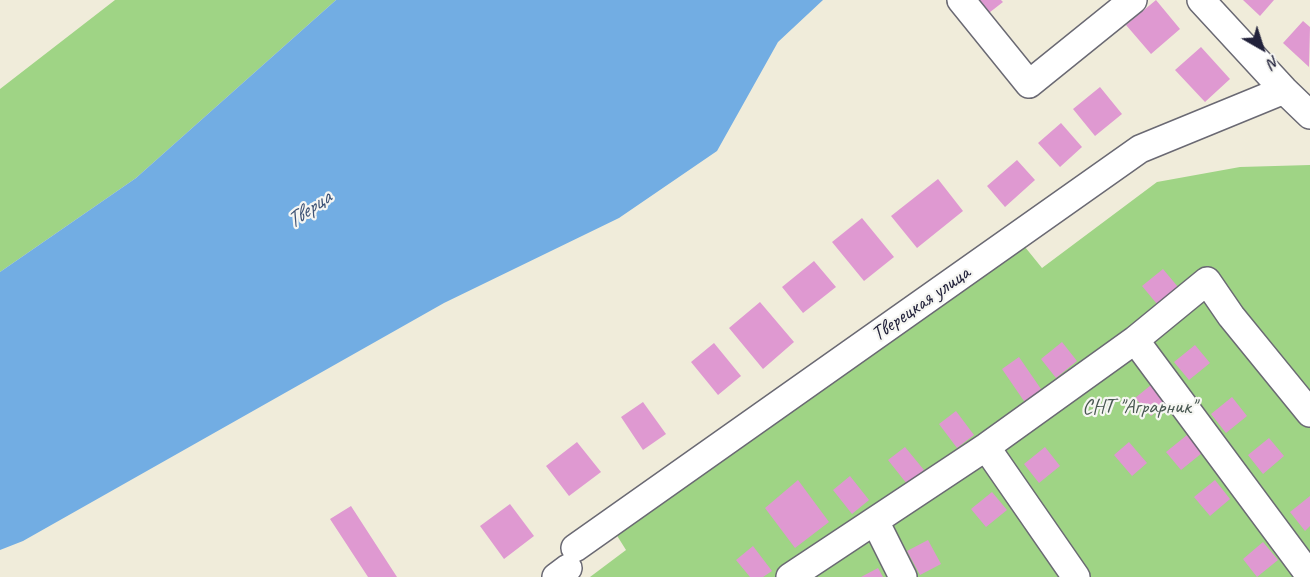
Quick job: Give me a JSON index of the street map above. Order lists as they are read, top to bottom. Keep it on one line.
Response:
{"streets":{"street":["Тверецкая улица"]},"water":["Тверца"],"parks":["СНТ \"Аграрник\""],"north":"bottom right"}
